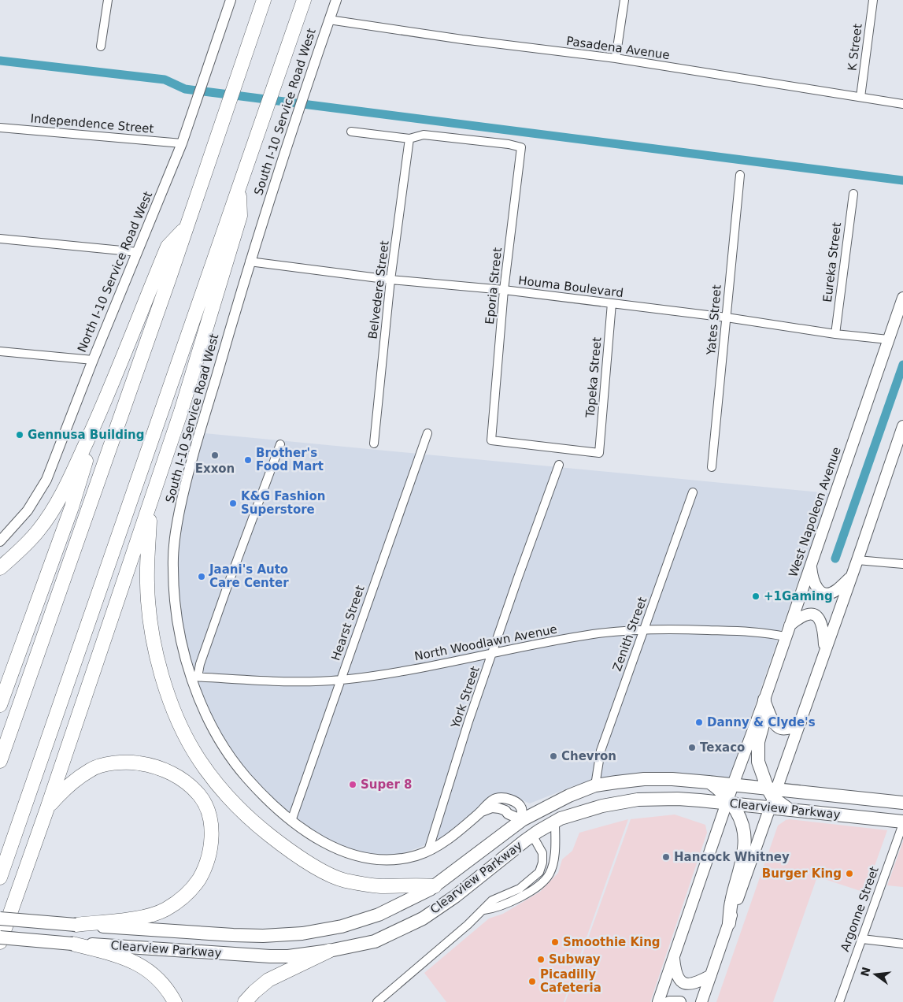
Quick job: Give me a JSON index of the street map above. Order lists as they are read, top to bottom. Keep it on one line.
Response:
{"streets":{"highway":["Clearview Parkway"],"main road":["West Napoleon Avenue"],"street":["K Street","Pasadena Avenue","South I-10 Service Road West","Independence Street","Eureka Street","North I-10 Service Road West","Eporia Street","Houma Boulevard","Belvedere Street","Yates Street","Topeka Street","Hearst Street","Zenith Street","North Woodlawn Avenue","York Street","Argonne Street"]},"crossings":[["K Street","Pasadena Avenue"],["Pasadena Avenue","South I-10 Service Road West"],["South I-10 Service Road West","Houma Boulevard"],["South I-10 Service Road West","Hearst Street"],["South I-10 Service Road West","North Woodlawn Avenue"],["South I-10 Service Road West","York Street"],["South I-10 Service Road West","Clearview Parkway"],["Independence Street","North I-10 Service Road West"],["Eureka Street","Houma Boulevard"],["Eporia Street","Houma Boulevard"],["Eporia Street","Belvedere Street"],["Eporia Street","Topeka Street"],["Houma Boulevard","Belvedere Street"],["Houma Boulevard","Yates Street"],["Houma Boulevard","Topeka Street"],["Houma Boulevard","West Napoleon Avenue"],["West Napoleon Avenue","North Woodlawn Avenue"],["West Napoleon Avenue","Clearview Parkway"],["Hearst Street","North Woodlawn Avenue"],["Zenith Street","North Woodlawn Avenue"],["Zenith Street","Clearview Parkway"],["North Woodlawn Avenue","York Street"],["Clearview Parkway","Argonne Street"]],"places":["Gennusa Building","Exxon","Brother's Food Mart","K&G Fashion Superstore","Jaani's Auto Care Center","+1Gaming","Danny & Clyde's","Texaco","Chevron","Super 8","Hancock Whitney","Burger King","Smoothie King","Subway","Picadilly Cafeteria"],"north":"left"}
